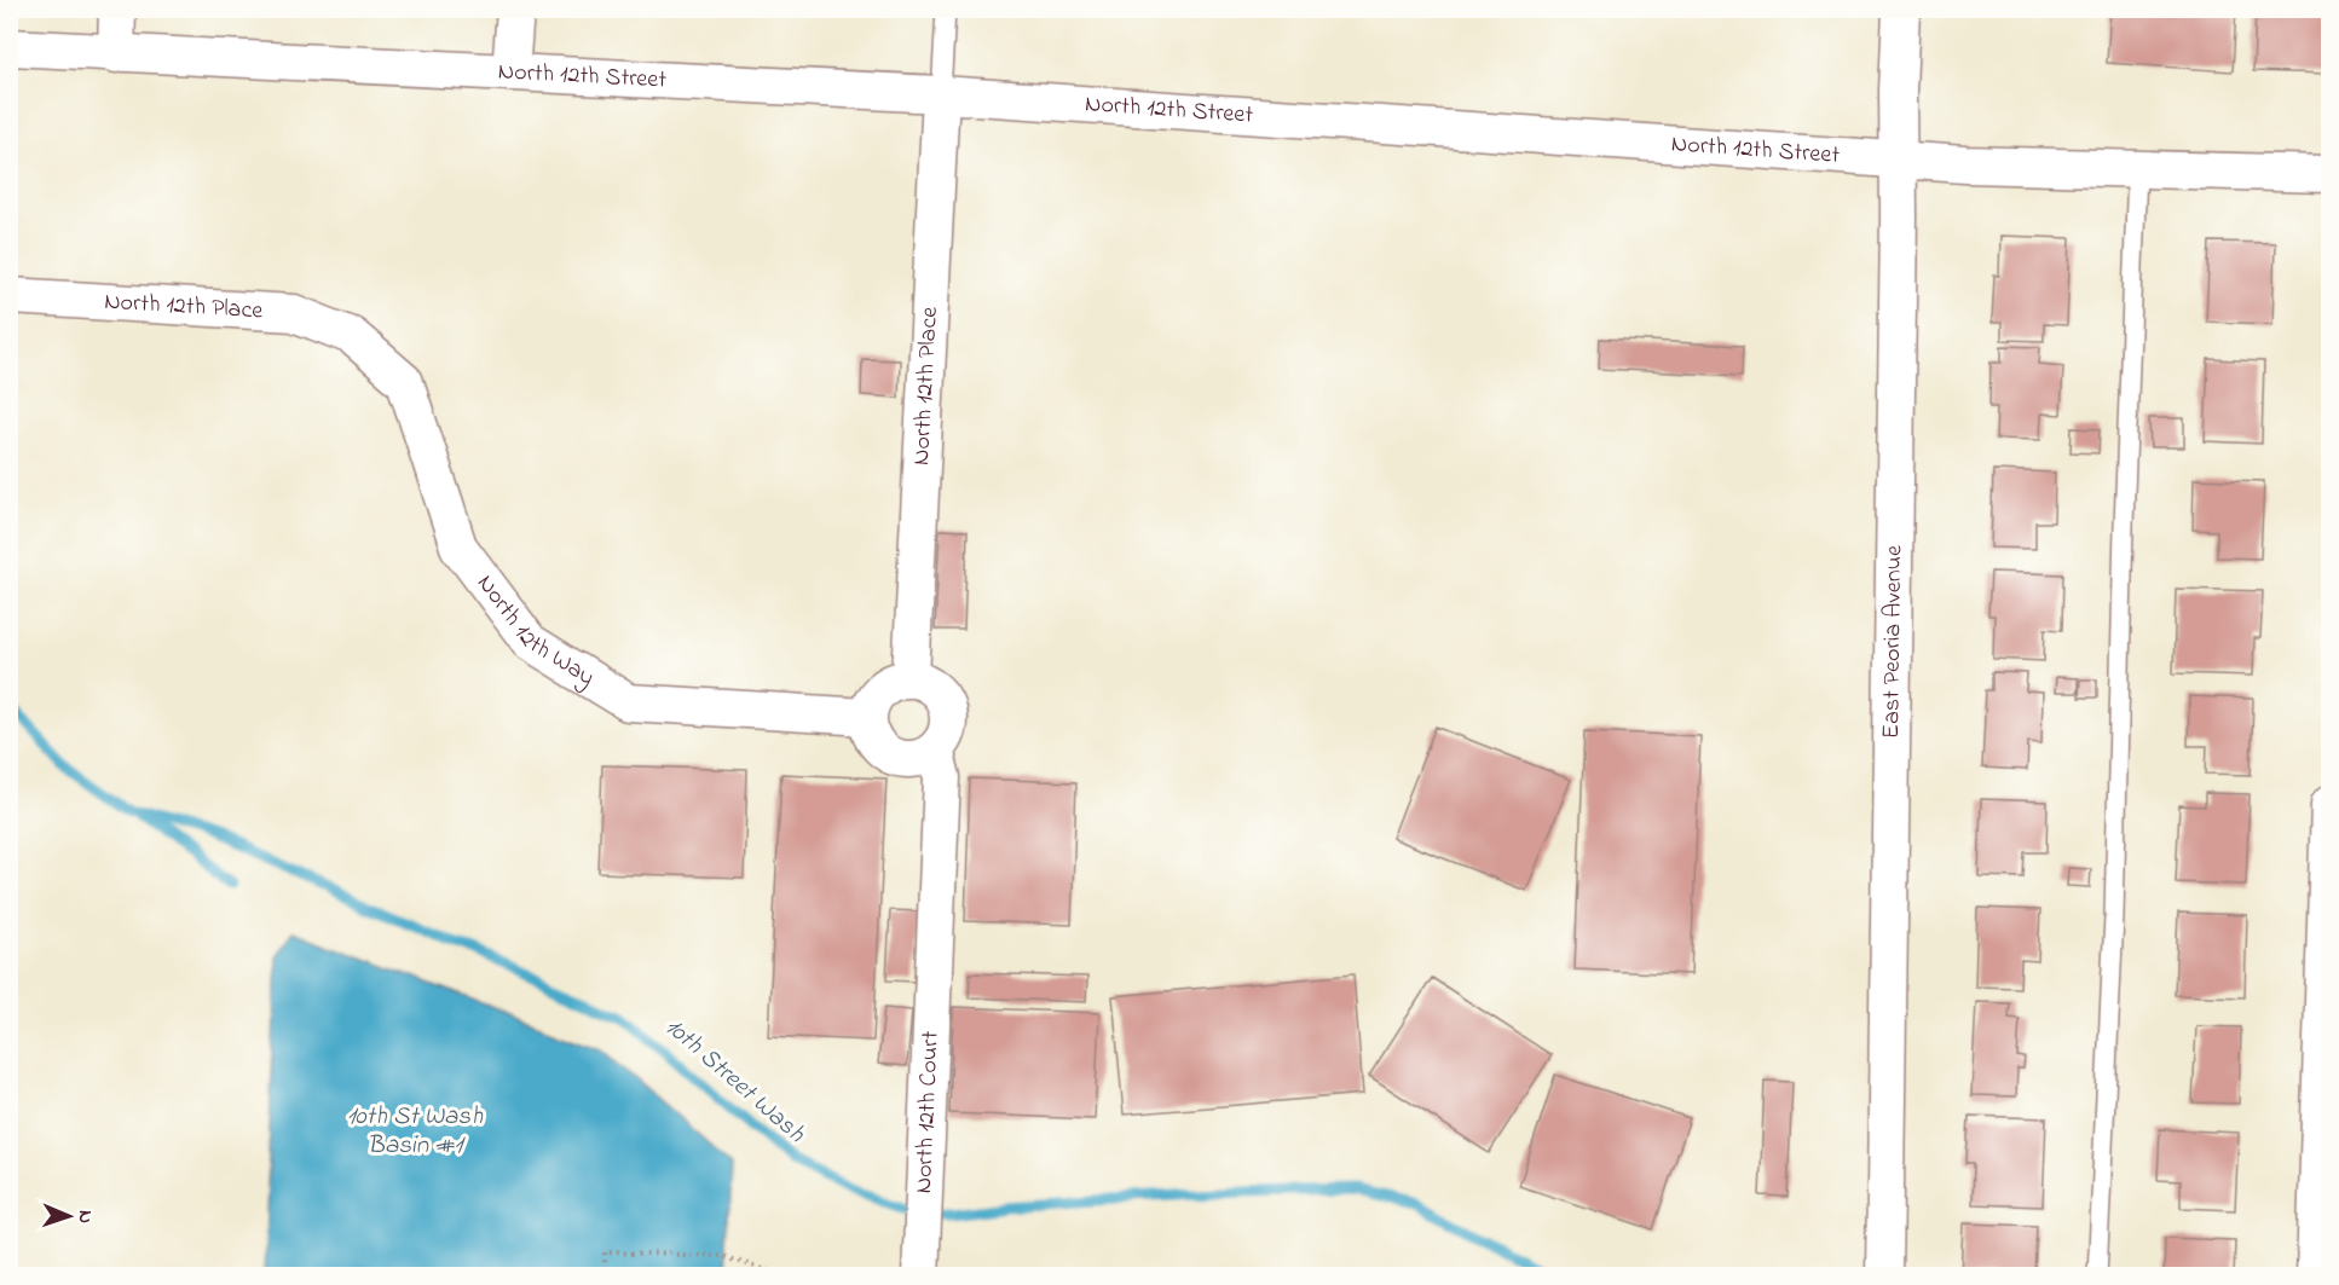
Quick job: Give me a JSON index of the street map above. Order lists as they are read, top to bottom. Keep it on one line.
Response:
{"streets":{"street":["North 12th Street","North 12th Place","North 12th Way","East Peoria Avenue","North 12th Court"]},"crossings":[["North 12th Street","North 12th Place"],["North 12th Street","East Peoria Avenue"],["North 12th Place","North 12th Way"],["North 12th Place","North 12th Court"],["North 12th Way","North 12th Court"]],"water":["10th Street Wash","10th St Wash Basin #1"],"north":"right"}
